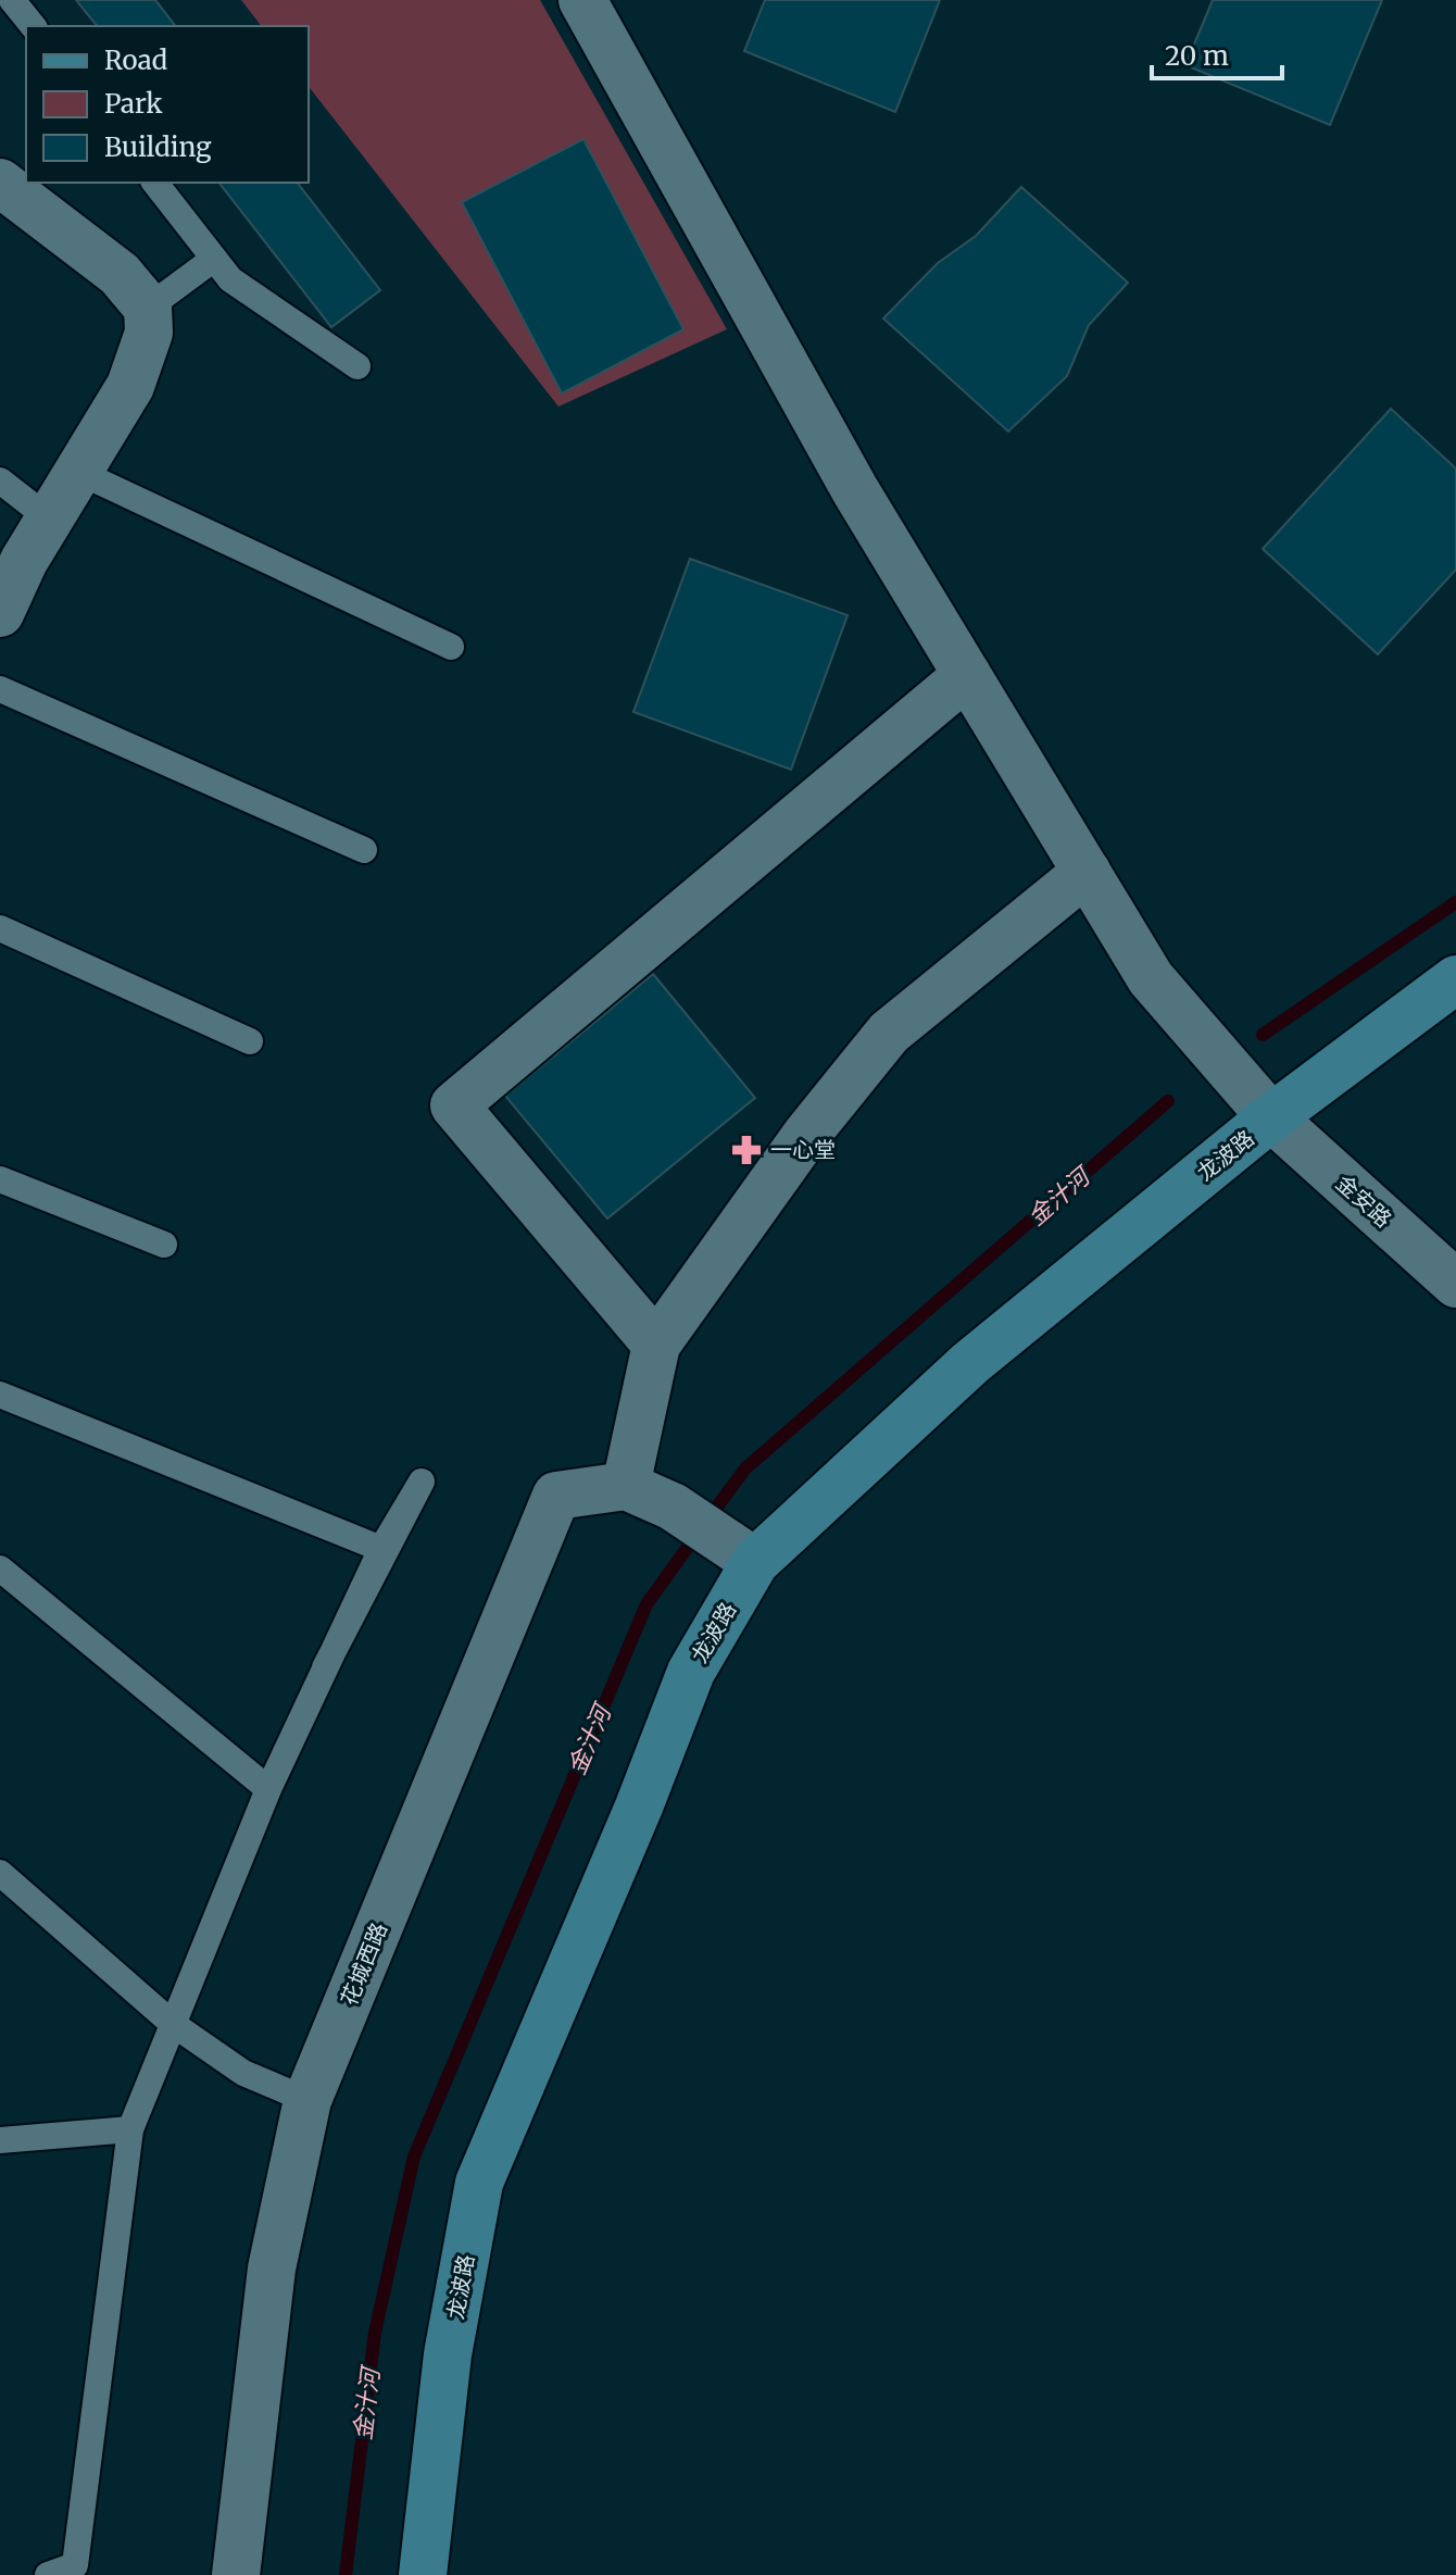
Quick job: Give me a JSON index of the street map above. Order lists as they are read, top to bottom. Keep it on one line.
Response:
{"streets":{"street":["龙波路","金安路","花城西路"]},"crossings":[["龙波路","金安路"]],"water":["金汁河"],"places":{"pharmacy":["一心堂"]},"legend":["Road","Park","Building"],"scale_bar":"20 m"}
